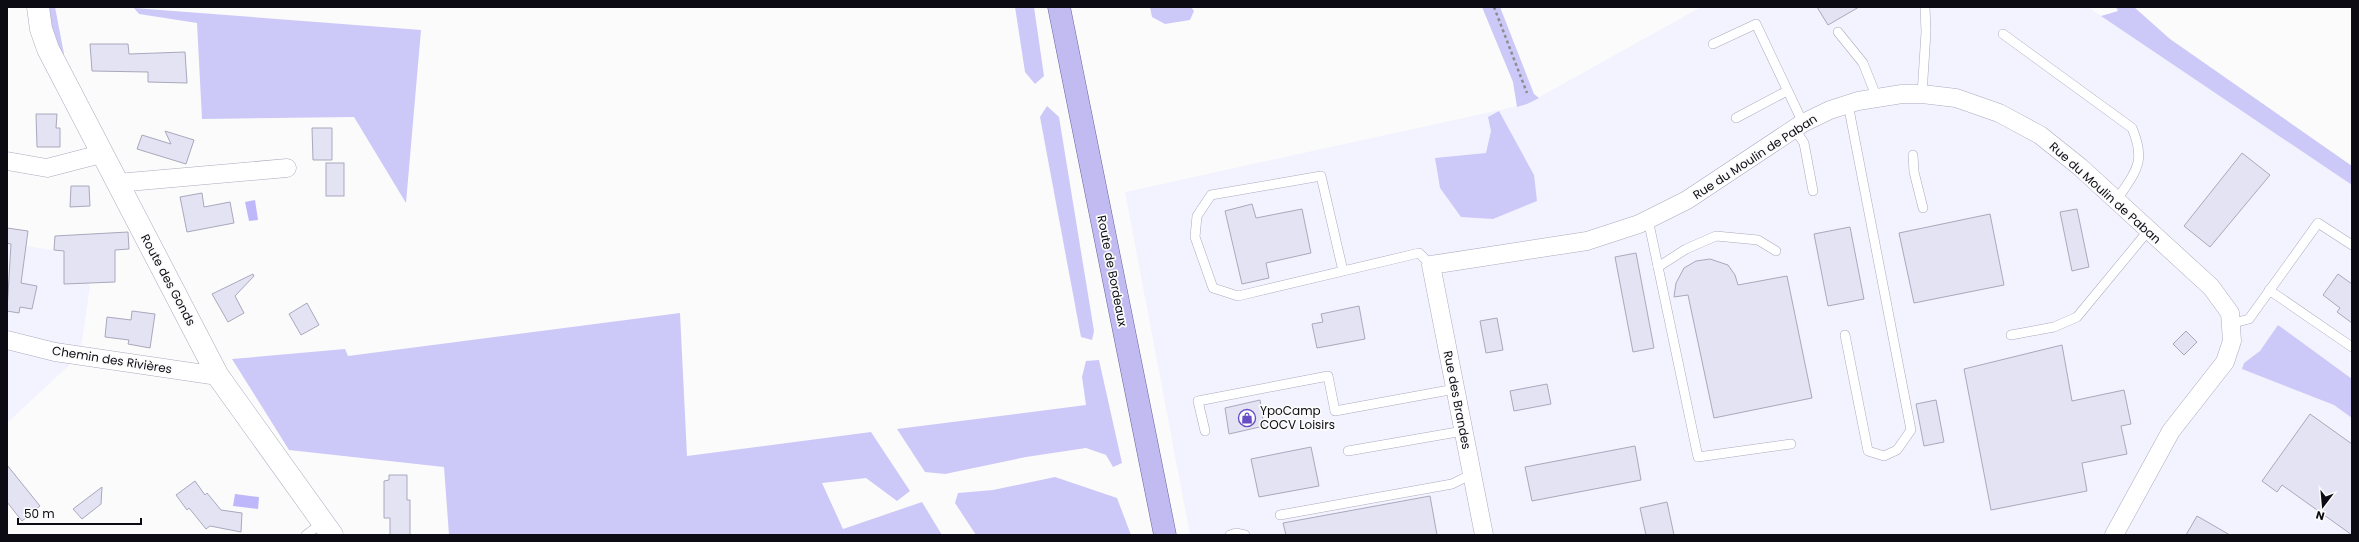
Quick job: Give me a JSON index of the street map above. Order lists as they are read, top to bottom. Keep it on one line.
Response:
{"streets":{"main road":["Route de Bordeaux"],"street":["Rue du Moulin de Paban","Route des Gonds","Chemin des Rivières","Rue des Brandes"]},"crossings":[["Rue du Moulin de Paban","Rue des Brandes"],["Route des Gonds","Chemin des Rivières"]],"places":{"shop":["YpoCamp COCV Loisirs"]},"scale_bar":"50 m","north":"bottom"}
